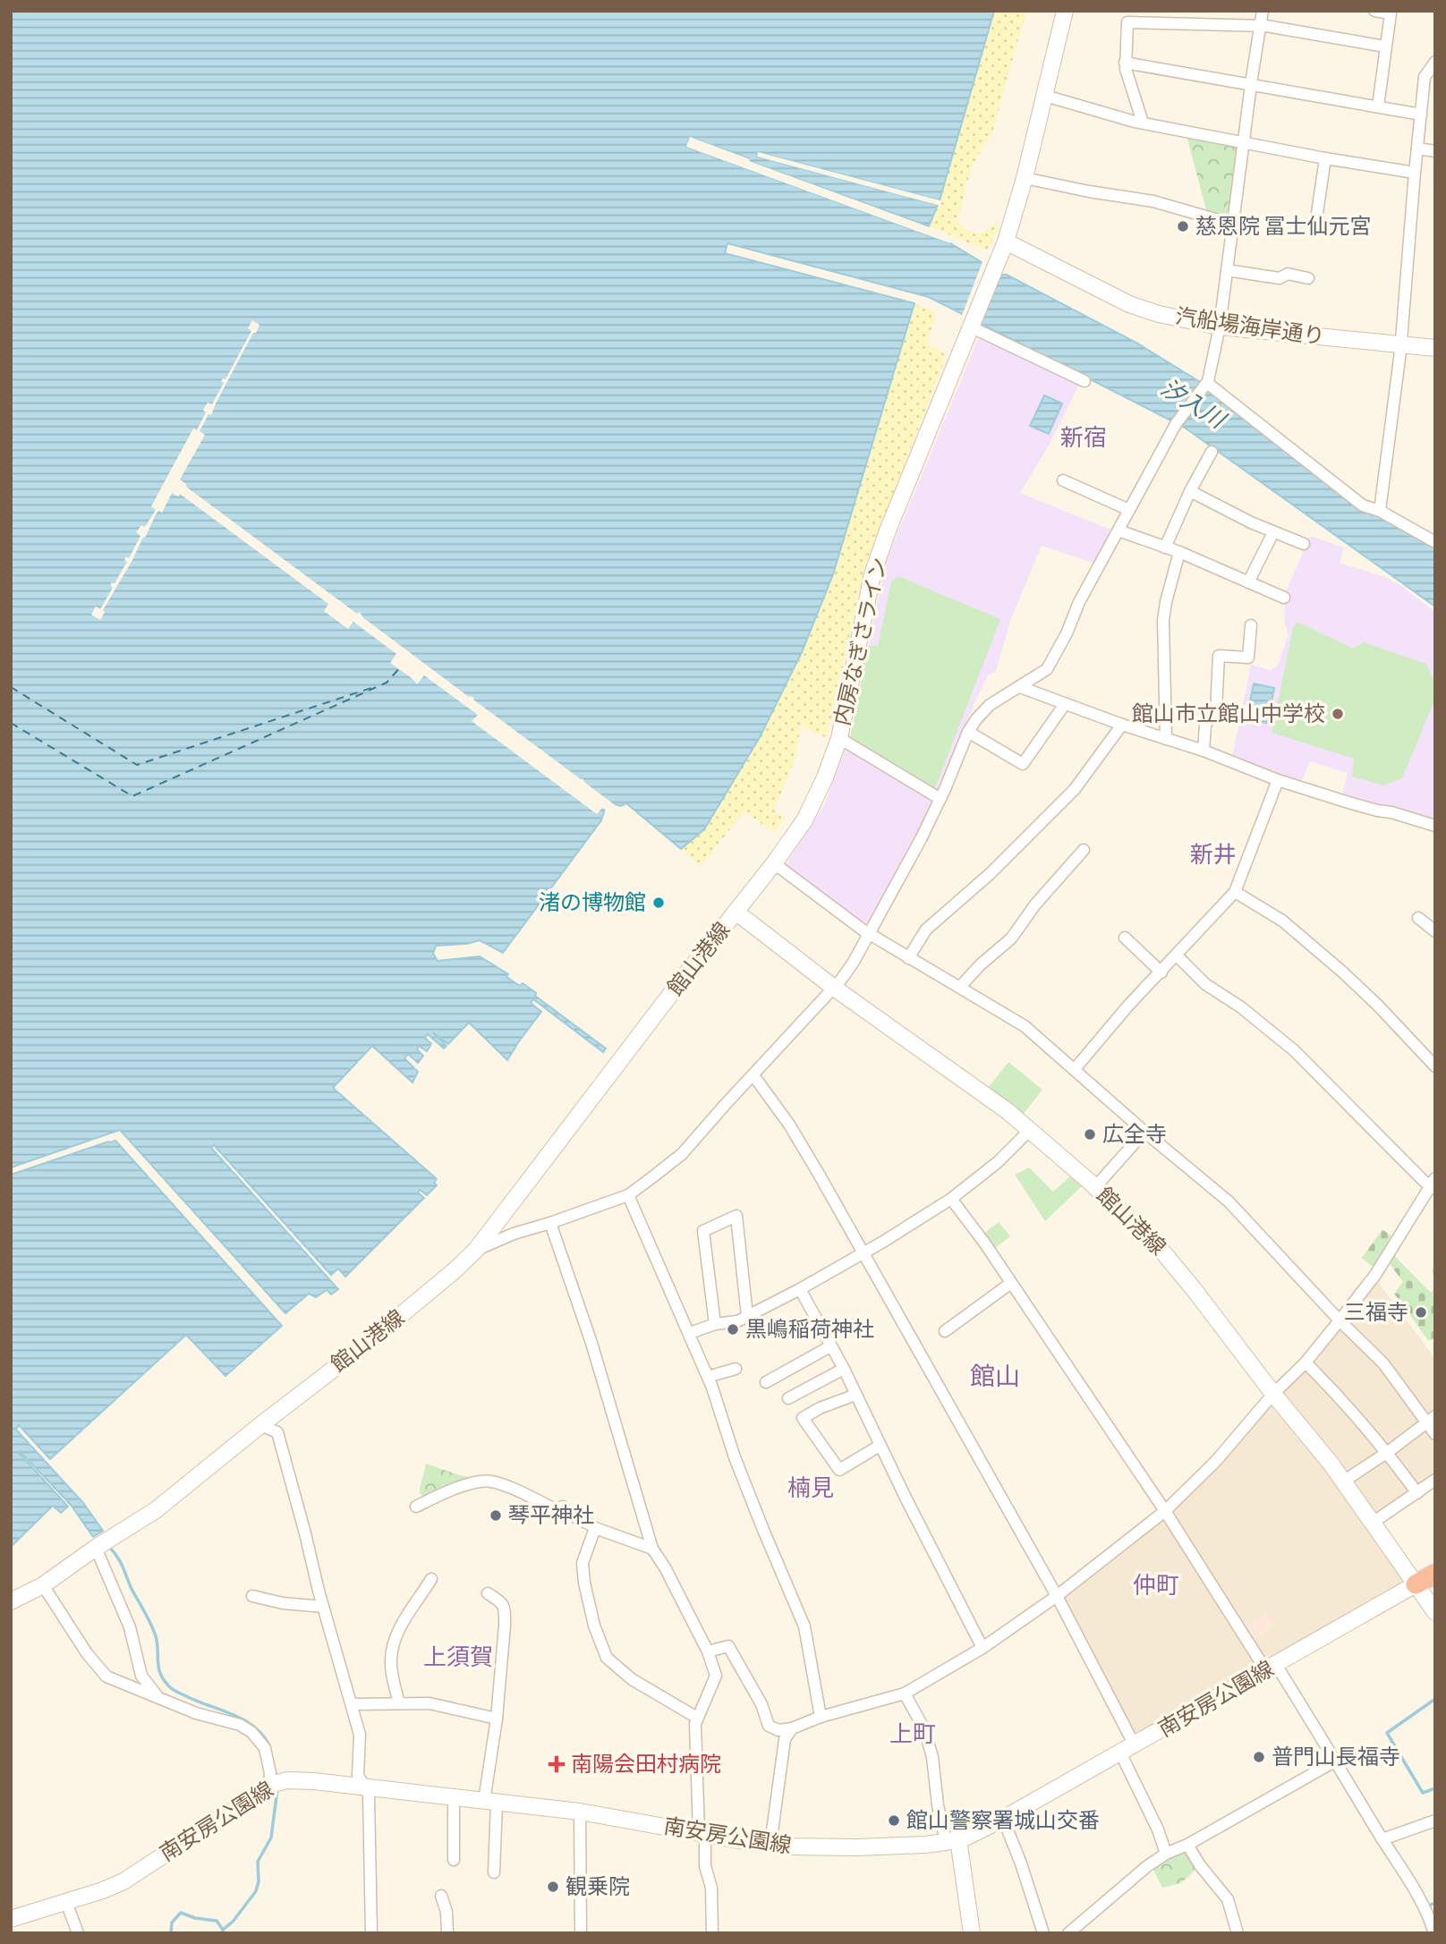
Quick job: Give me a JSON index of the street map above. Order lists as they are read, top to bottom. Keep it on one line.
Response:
{"streets":{"main road":["汽船場海岸通り","内房なぎさライン","館山港線","南安房公園線"]},"crossings":[["汽船場海岸通り","内房なぎさライン"],["内房なぎさライン","館山港線"],["館山港線","南安房公園線"]],"districts":["新宿","新井","館山","楠見","仲町","上須賀","上町"],"water":["汐入川"],"places":{"other":["慈恩院 冨士仙元宮","館山市立館山中学校","渚の博物館","広全寺","三福寺","黒嶋稲荷神社","琴平神社","普門山長福寺","館山警察署城山交番","観乗院"],"health":["南陽会田村病院"]}}
